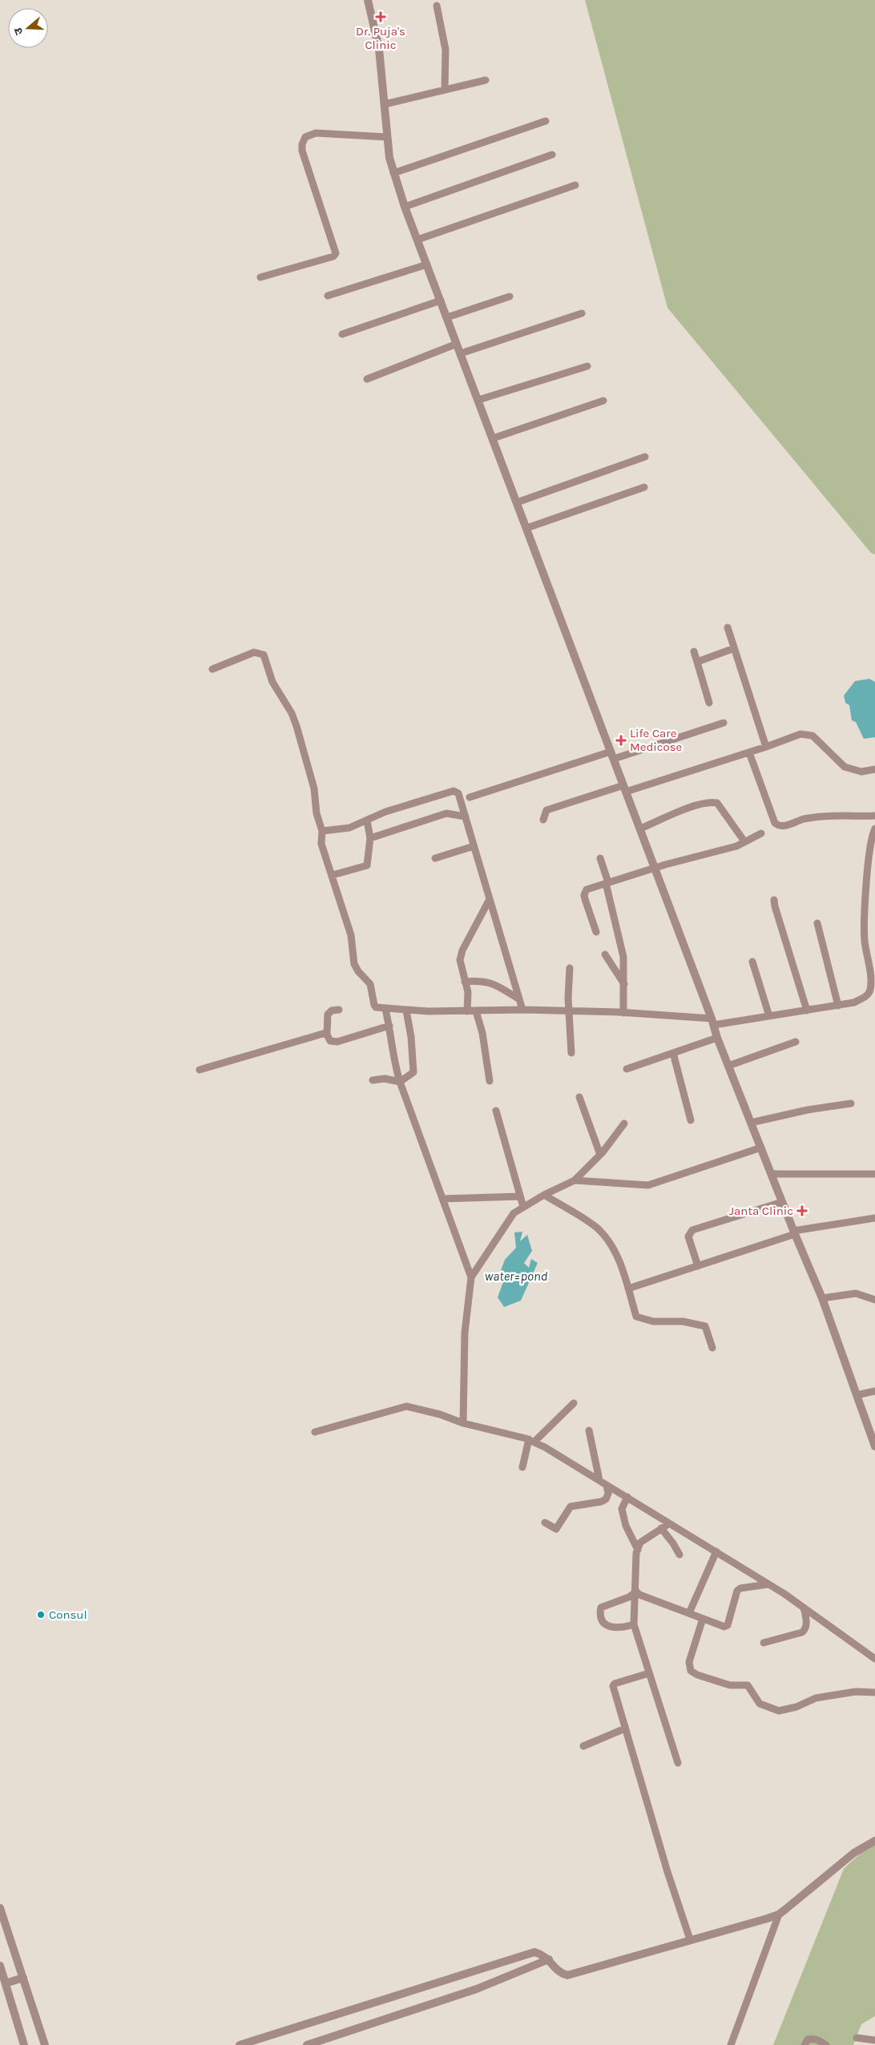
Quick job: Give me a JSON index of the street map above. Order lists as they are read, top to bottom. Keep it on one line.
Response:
{"water":["water=pond"],"places":{"health":["Dr. Puja's Clinic","Life Care Medicose","Janta Clinic"],"other":["Consul"]},"north":"left"}
